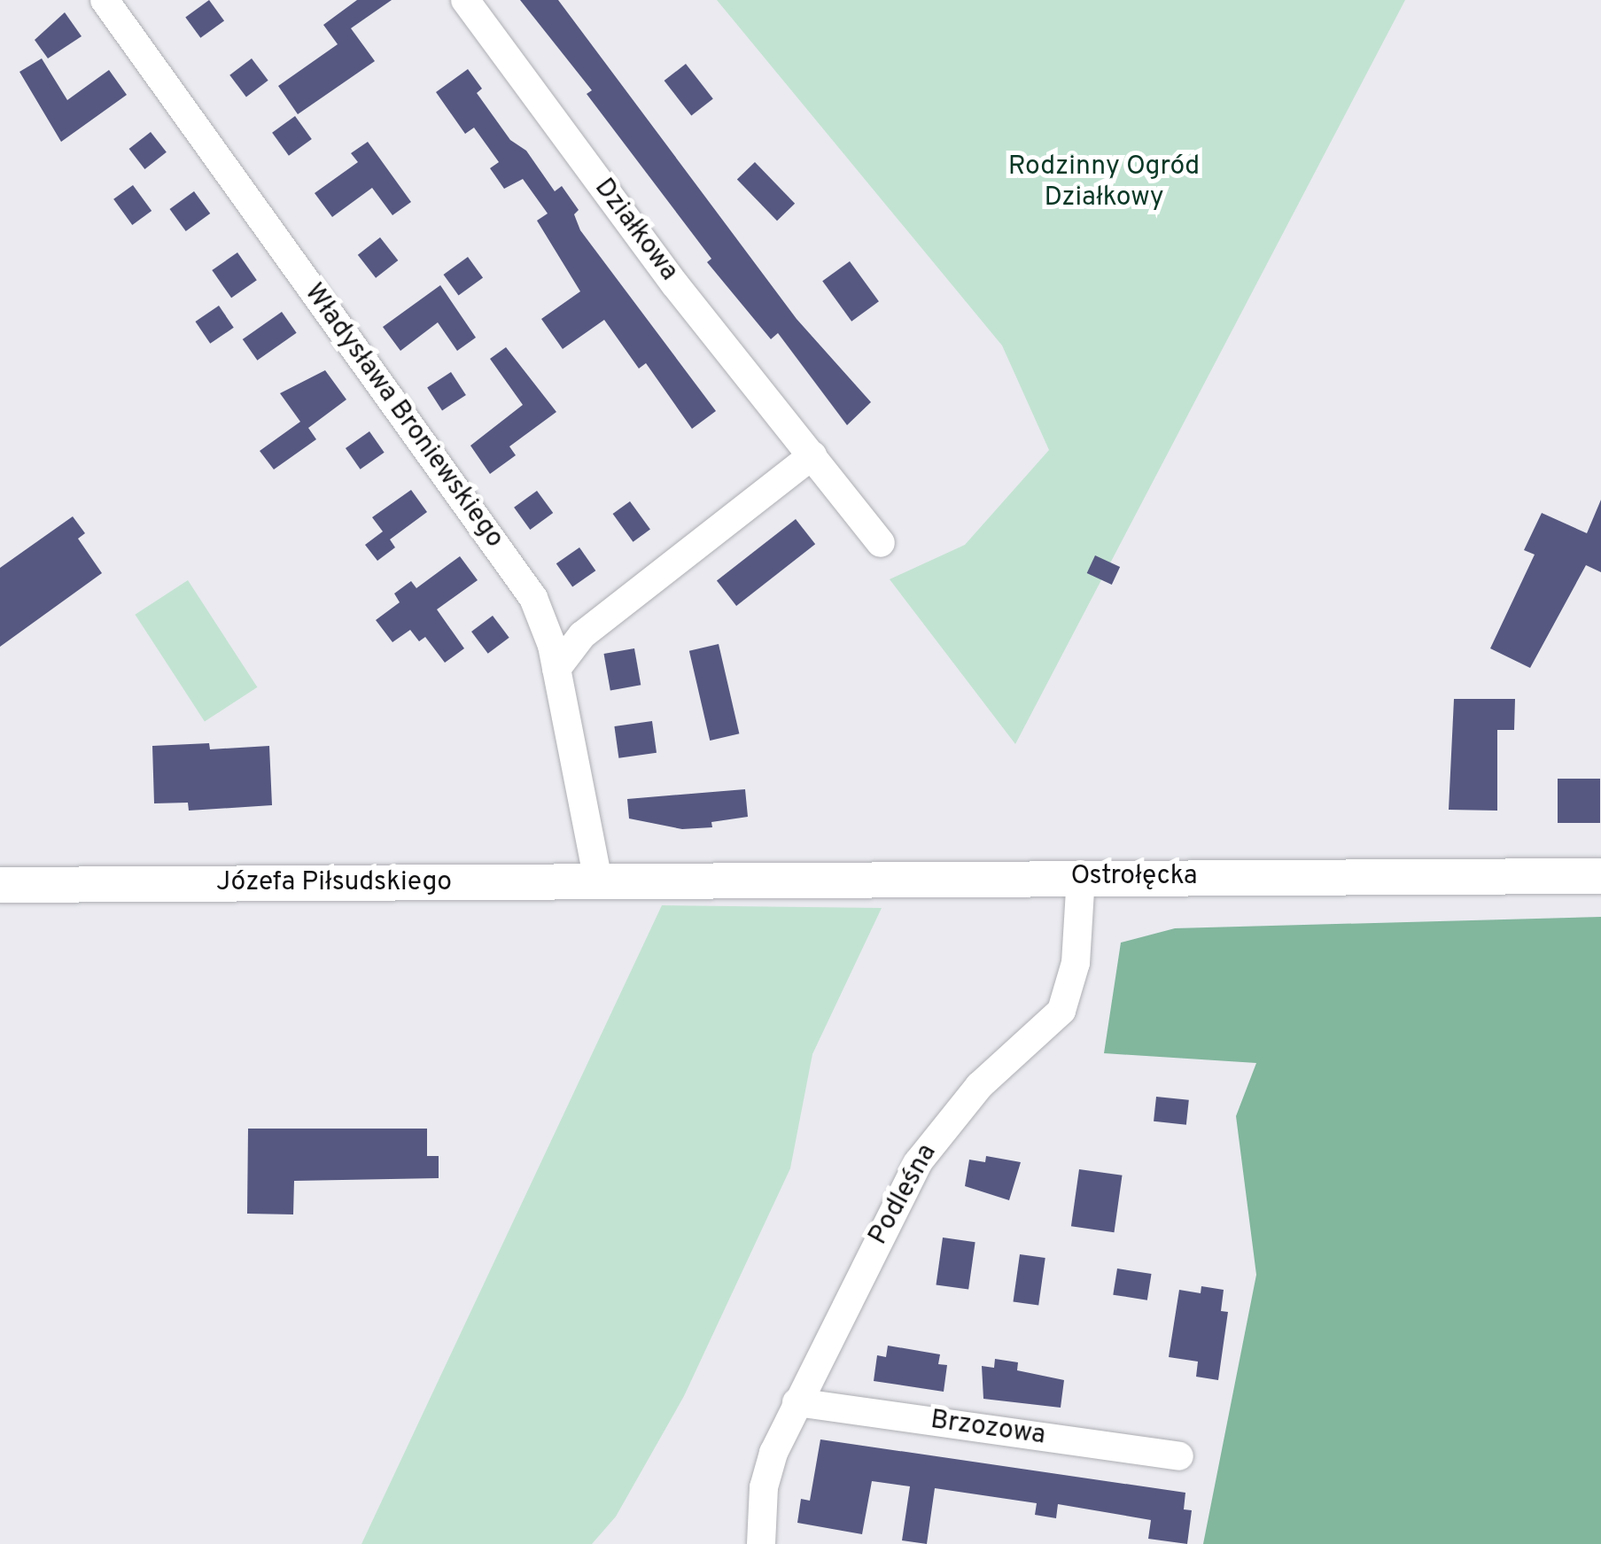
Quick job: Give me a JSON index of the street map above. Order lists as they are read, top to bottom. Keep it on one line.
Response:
{"streets":{"main road":["Ostrołęcka","Józefa Piłsudskiego"],"street":["Działkowa","Władysława Broniewskiego","Podleśna","Brzozowa"]},"crossings":[["Władysława Broniewskiego","Józefa Piłsudskiego"],["Ostrołęcka","Józefa Piłsudskiego"],["Ostrołęcka","Podleśna"],["Podleśna","Brzozowa"]],"parks":["Rodzinny Ogród Działkowy"]}
